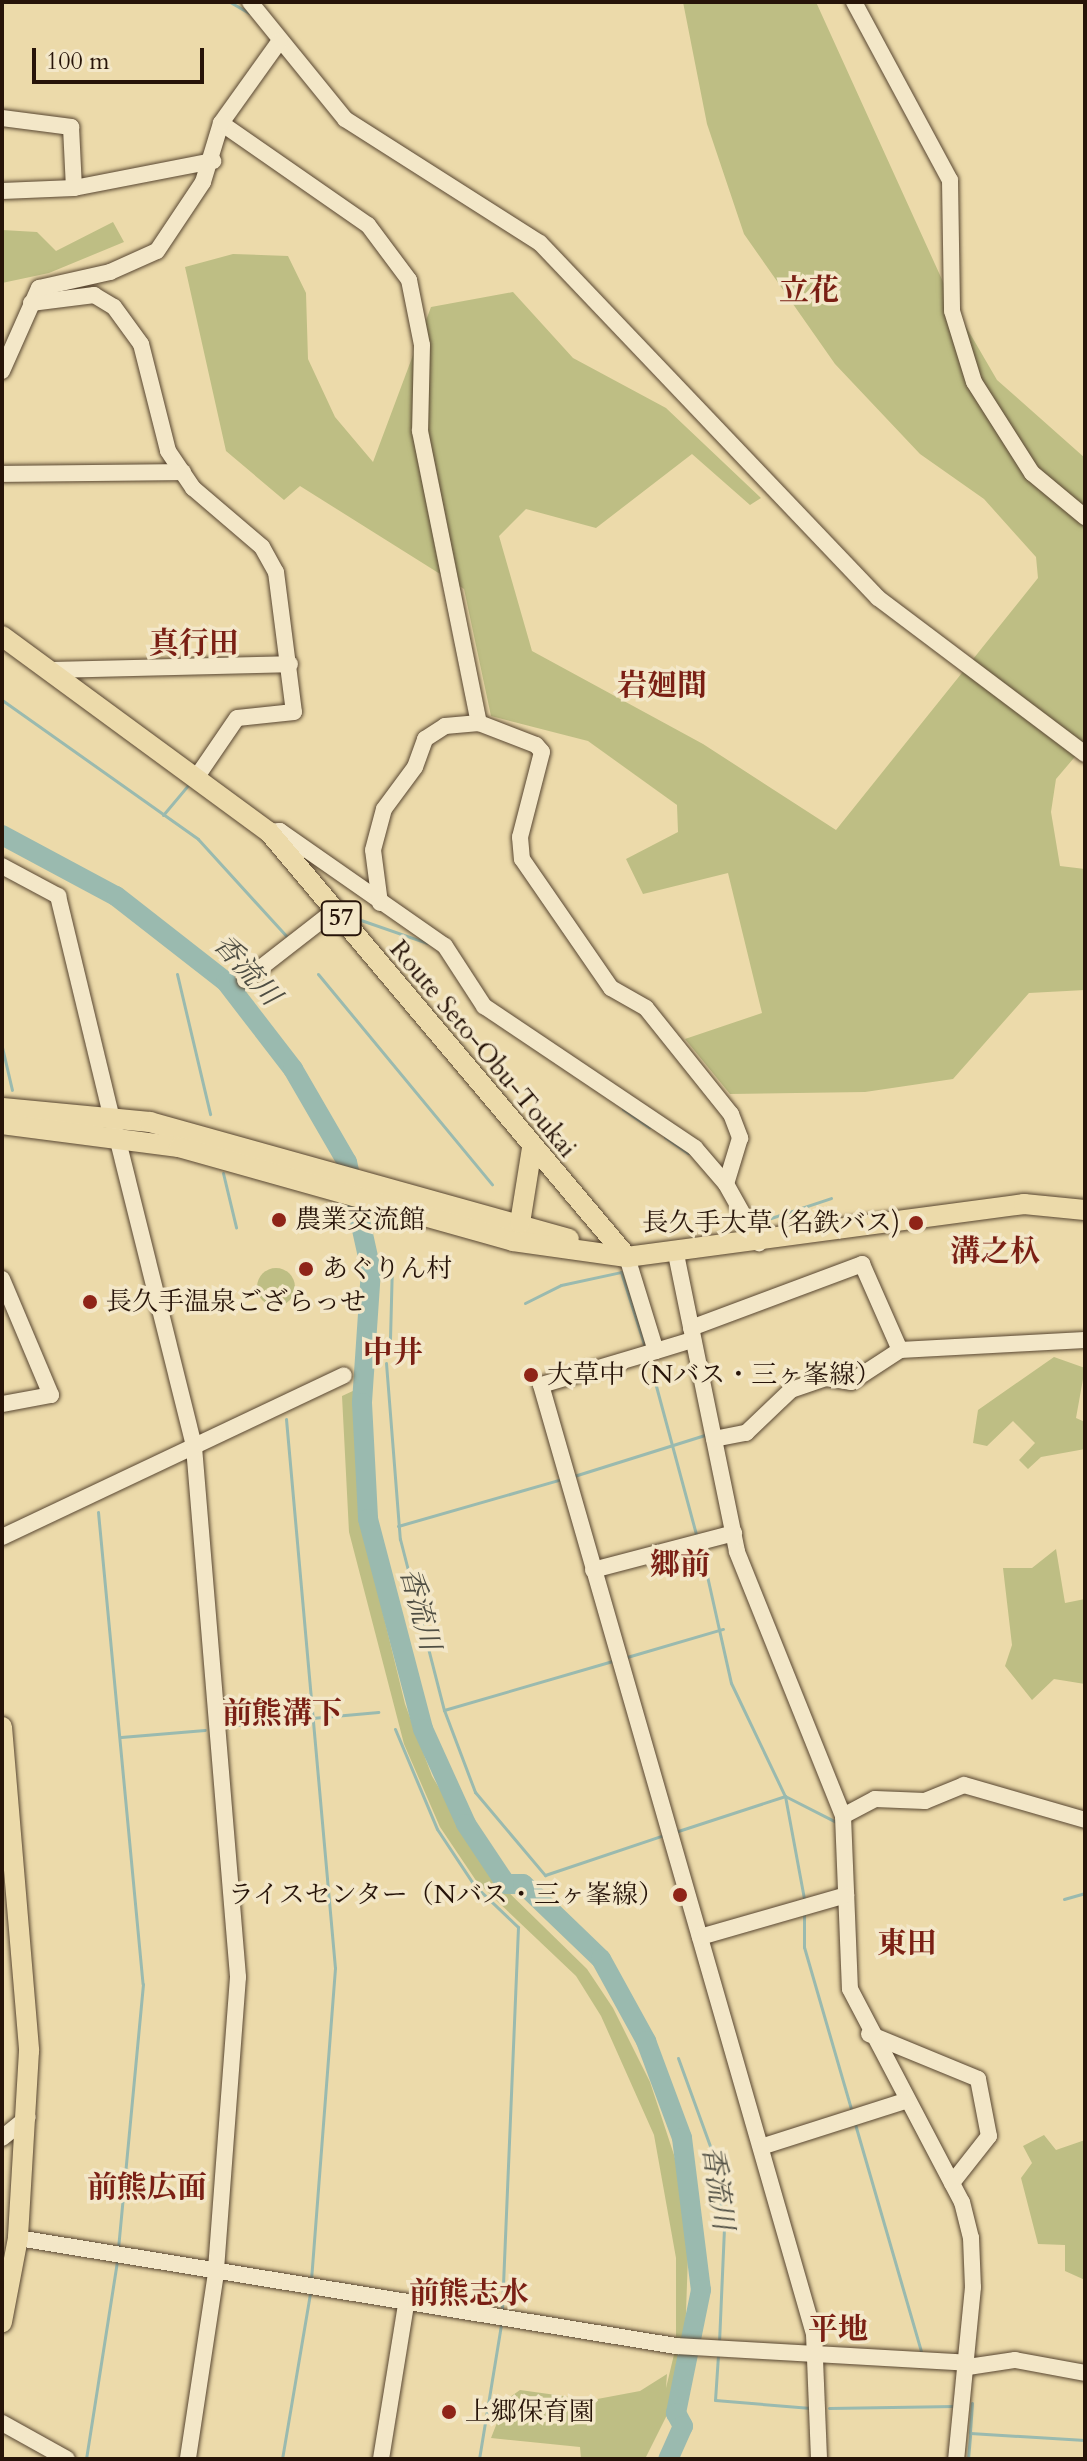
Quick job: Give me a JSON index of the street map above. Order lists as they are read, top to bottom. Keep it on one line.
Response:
{"streets":{"main road":["57","Route Seto-Obu-Toukai"]},"districts":["立花","真行田","岩廻間","溝之杁","中井","郷前","前熊溝下","東田","前熊広面","前熊志水","平地"],"water":["香流川"],"places":["農業交流館","長久手大草 (名鉄バス)","あぐりん村","長久手温泉ござらっせ","大草中（Nバス・三ヶ峯線）","ライスセンター（Nバス・三ヶ峯線）","上郷保育園"],"scale_bar":"100 m"}
